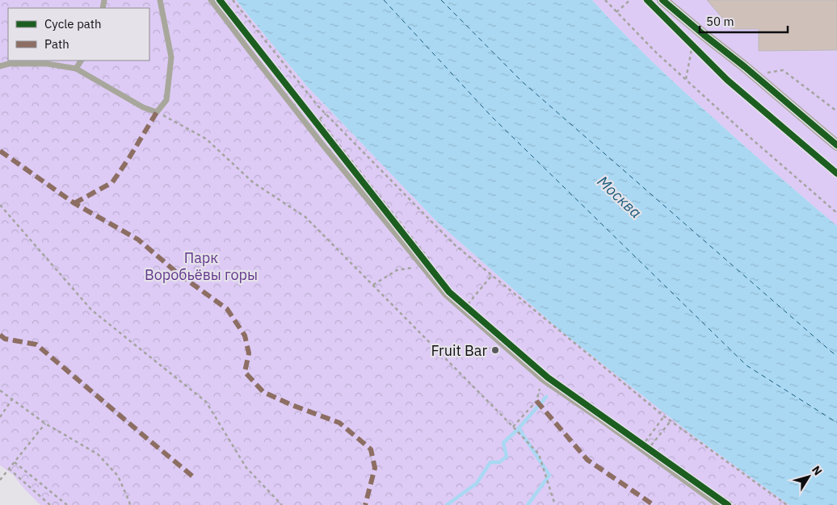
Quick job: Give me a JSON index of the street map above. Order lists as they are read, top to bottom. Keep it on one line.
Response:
{"water":["Москва"],"parks":["Парк Воробьёвы горы"],"places":["Fruit Bar"],"legend":["Cycle path","Path"],"scale_bar":"50 m","north":"top right"}
